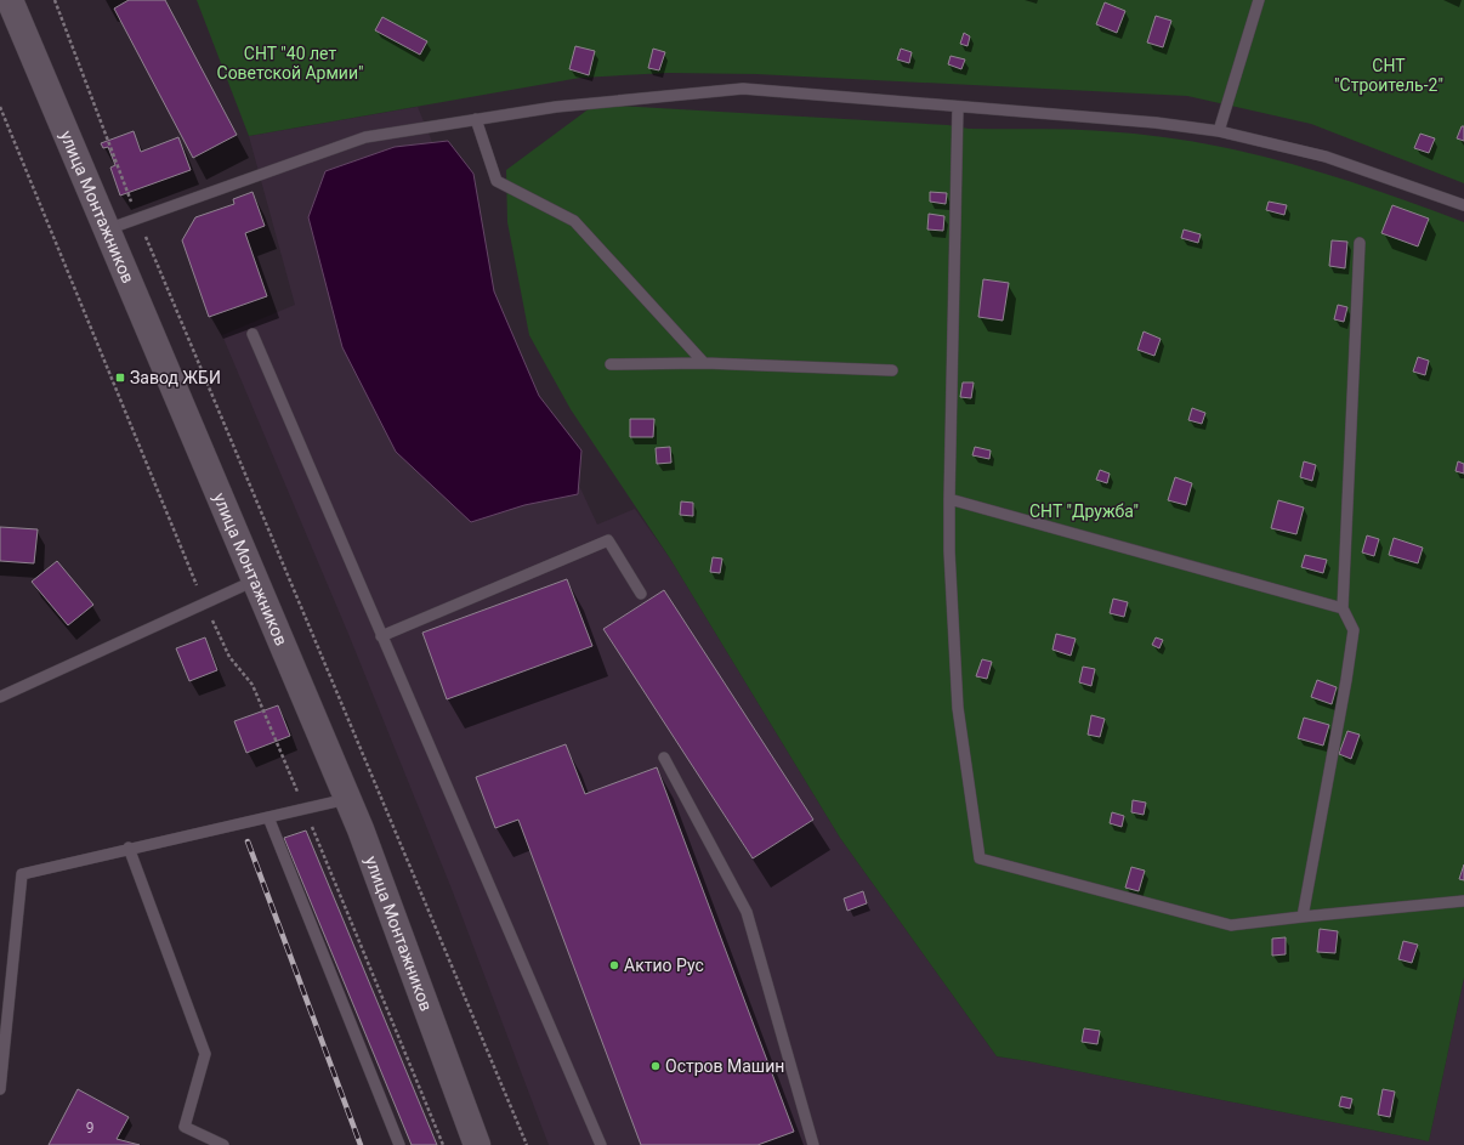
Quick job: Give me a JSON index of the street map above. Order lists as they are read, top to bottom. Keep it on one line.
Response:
{"streets":{"main road":["улица Монтажников"]},"parks":["СНТ \"40 лет Советской Армии\"","СНТ \"Строитель-2\"","СНТ \"Дружба\""],"places":{"transit":["Завод ЖБИ"],"other":["Актио Рус","Остров Машин"]},"house_numbers":["9"]}
